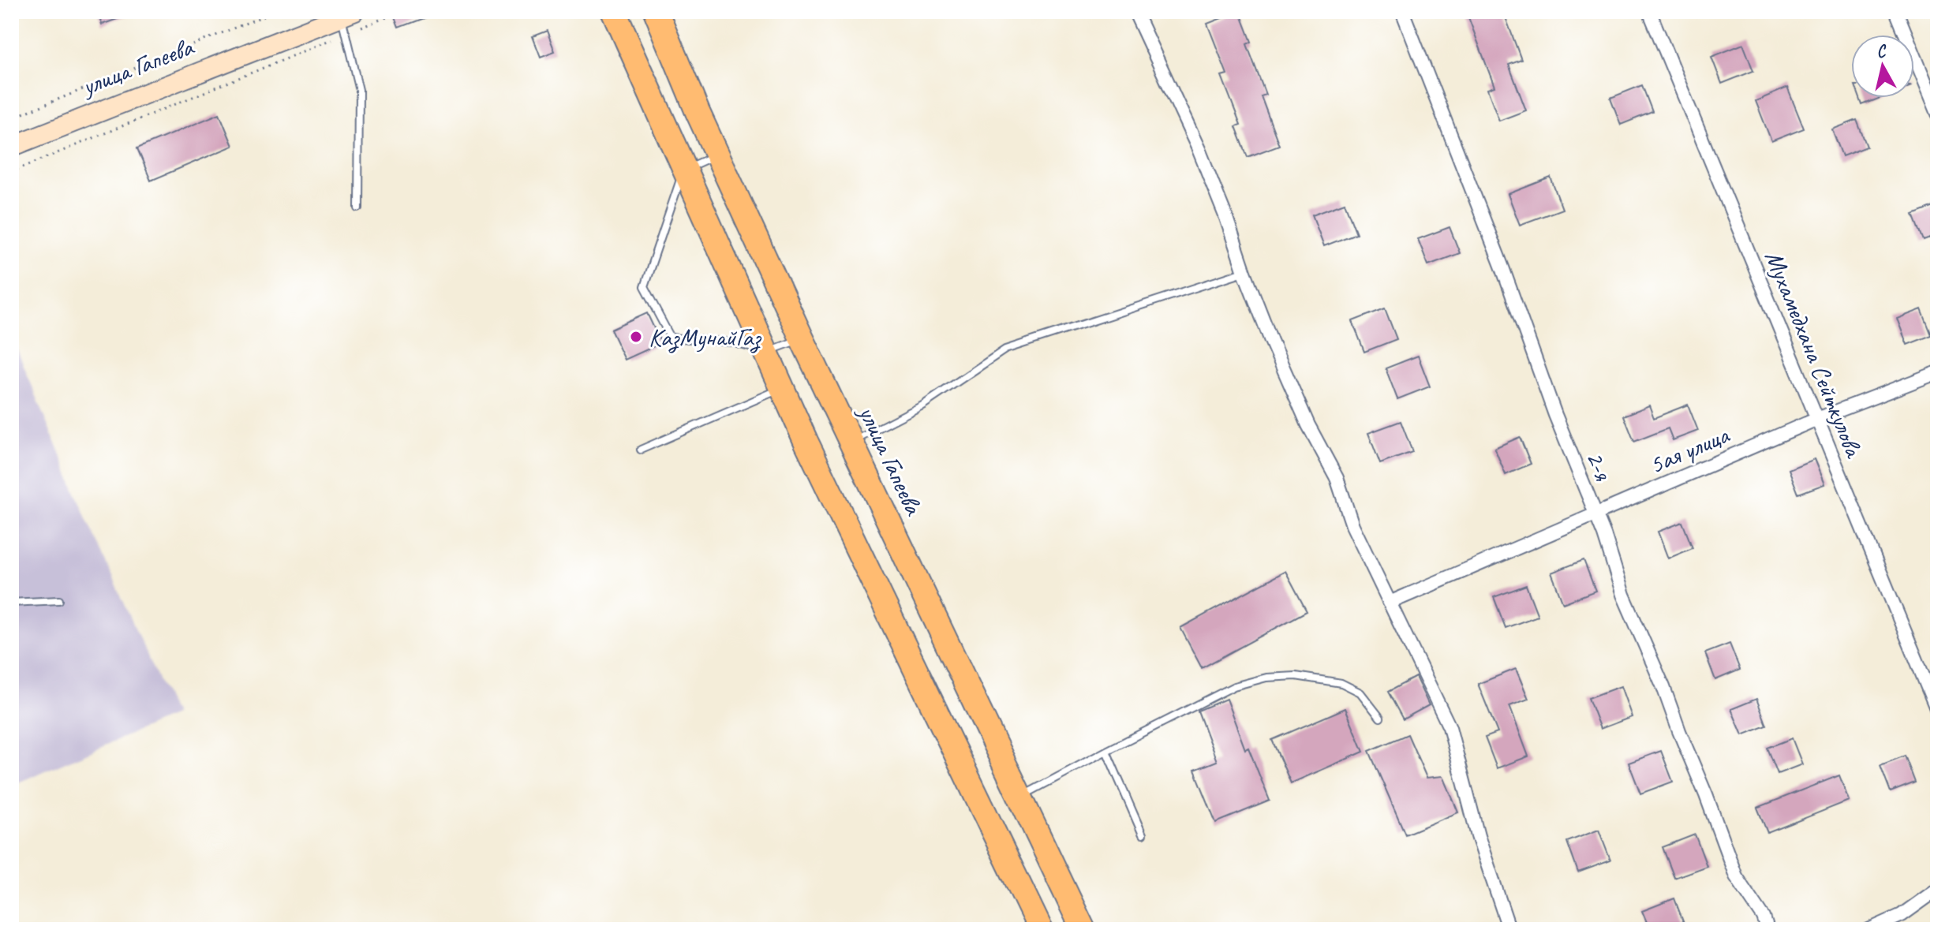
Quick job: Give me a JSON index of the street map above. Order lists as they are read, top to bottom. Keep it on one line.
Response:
{"streets":{"highway":["улица Гапеева"],"street":["Мухамедхана Сейткулова","5ая улица","2-я"]},"crossings":[["Мухамедхана Сейткулова","5ая улица"],["5ая улица","2-я"]],"places":["КазМунайГаз"],"north":"top"}
